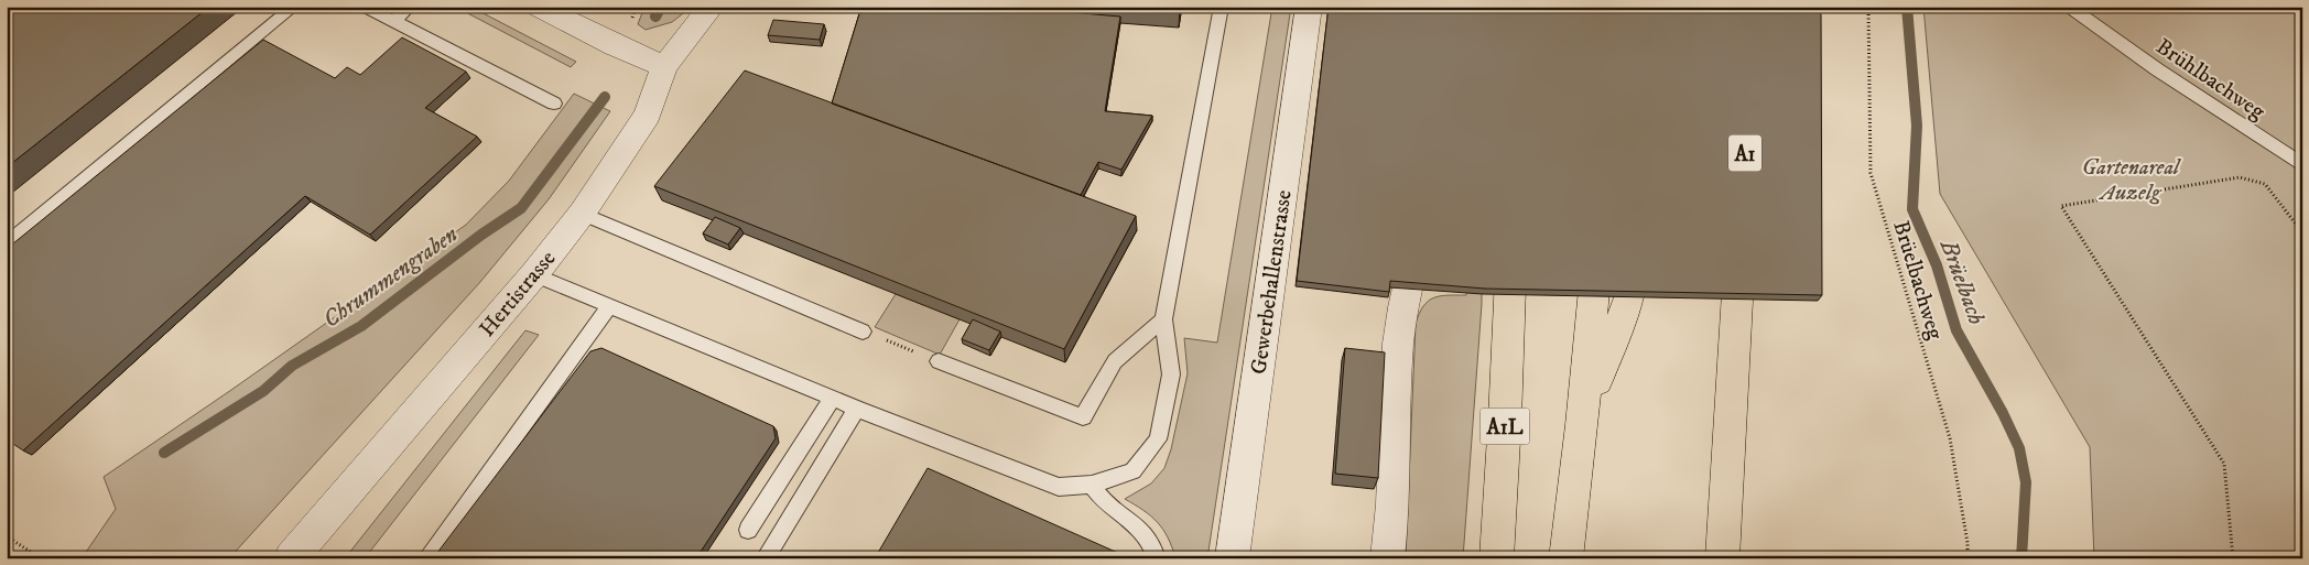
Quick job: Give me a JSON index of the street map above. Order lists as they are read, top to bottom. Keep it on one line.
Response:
{"streets":{"highway":["A1L"],"street":["Gewerbehallenstrasse","Hertistrasse"],"lane":["Brühlbachweg"],"path":["Brüelbachweg"]},"water":["Chrummengraben","Brüelbach"],"parks":["Gartenareal Auzelg"]}
